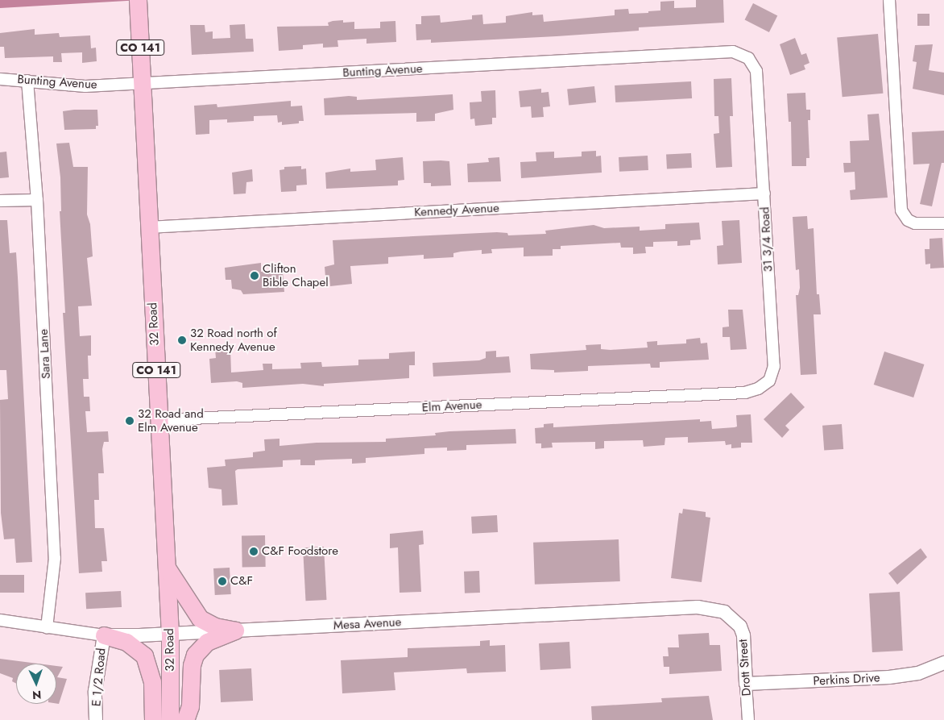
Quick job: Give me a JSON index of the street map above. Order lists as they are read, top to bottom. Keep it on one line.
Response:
{"streets":{"main road":["CO 141","32 Road"],"street":["Bunting Avenue","Kennedy Avenue","31 3/4 Road","Sara Lane","Elm Avenue","Mesa Avenue","Drott Street","E 1/2 Road","Perkins Drive"]},"crossings":[["Bunting Avenue","31 3/4 Road"],["Bunting Avenue","32 Road"],["Bunting Avenue","Sara Lane"],["Kennedy Avenue","31 3/4 Road"],["Kennedy Avenue","32 Road"],["31 3/4 Road","Elm Avenue"],["32 Road","Elm Avenue"],["32 Road","Mesa Avenue"],["Sara Lane","Mesa Avenue"],["Mesa Avenue","Drott Street"],["Mesa Avenue","E 1/2 Road"],["Drott Street","Perkins Drive"]],"places":["Clifton Bible Chapel","32 Road north of Kennedy Avenue","32 Road and Elm Avenue","C&F Foodstore","C&F"],"north":"bottom"}
